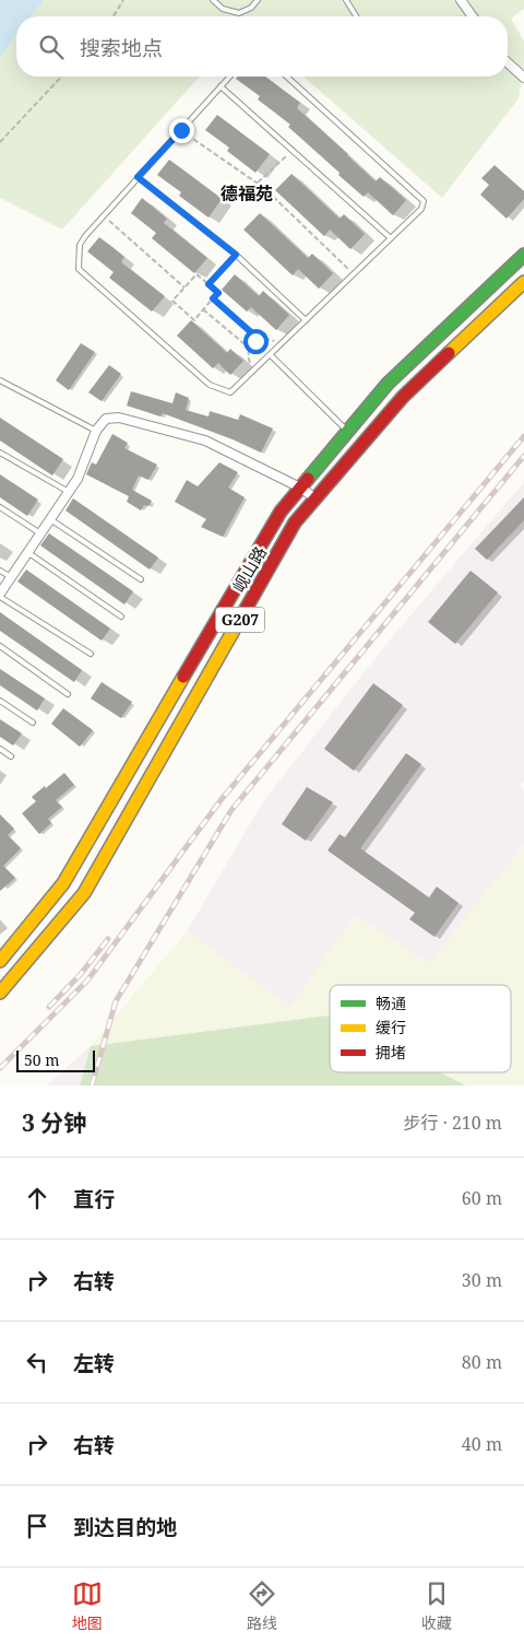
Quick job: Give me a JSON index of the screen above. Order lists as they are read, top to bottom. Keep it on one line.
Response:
{"streets":{"highway":["岘山路","G207"]},"districts":["德福苑"],"legend":["畅通","缓行","拥堵"],"scale_bar":"50 m","page":{"search":"搜索地点","scale":"50 m","heading":["3 分钟","步行 · 210 m"],"list":[["直行","60 m"],["右转","30 m"],["左转","80 m"],["右转","40 m"],"到达目的地"],"nav":["地图","路线","收藏"]}}
